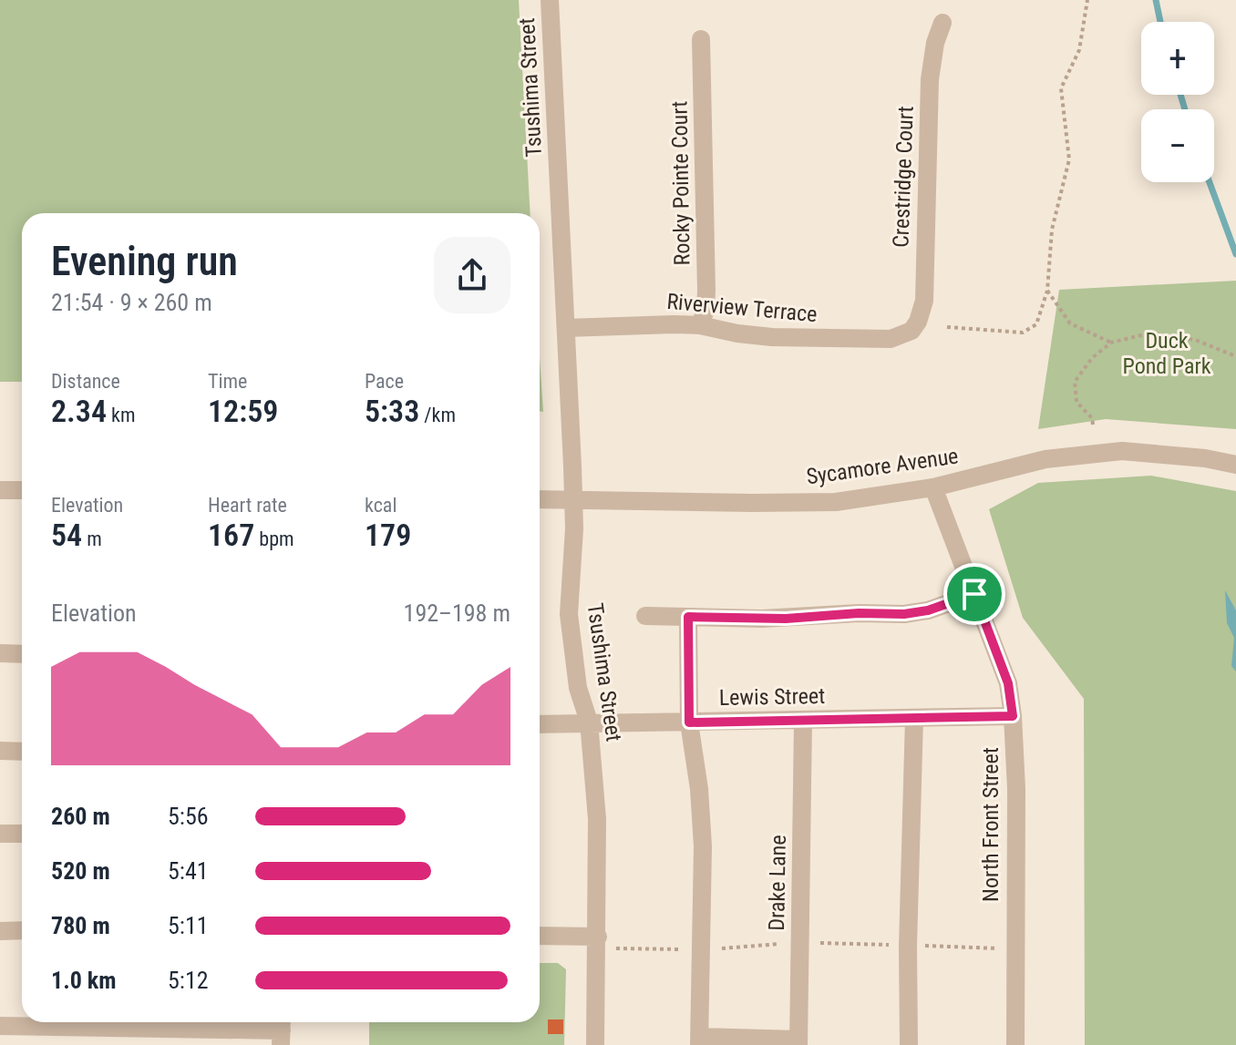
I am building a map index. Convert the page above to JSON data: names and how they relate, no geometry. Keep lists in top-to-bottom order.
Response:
{
  "streets": {
    "street": [
      "Tsushima Street",
      "Crestridge Court",
      "Rocky Pointe Court",
      "Riverview Terrace",
      "Sycamore Avenue",
      "Lewis Street",
      "North Front Street",
      "Drake Lane"
    ]
  },
  "crossings": [
    ["Tsushima Street", "Riverview Terrace"],
    ["Tsushima Street", "Sycamore Avenue"],
    ["Tsushima Street", "Lewis Street"],
    ["Crestridge Court", "Riverview Terrace"],
    ["Rocky Pointe Court", "Riverview Terrace"],
    ["Sycamore Avenue", "North Front Street"],
    ["Lewis Street", "North Front Street"],
    ["Lewis Street", "Drake Lane"]
  ],
  "parks": ["Duck Pond Park"],
  "page": {
    "map_buttons": ["+", "−"],
    "heading": ["Evening run", "21:54 · 9 × 260 m"],
    "stats": [
      ["Distance", "2.34 km"],
      ["Time", "12:59"],
      ["Pace", "5:33 /km"],
      ["Elevation", "54 m"],
      ["Heart rate", "167 bpm"],
      ["kcal", "179"]
    ],
    "chart": ["Elevation", "192–198 m"],
    "list": [
      {
        "name": "260 m",
        "note": "5:56"
      },
      {
        "name": "520 m",
        "note": "5:41"
      },
      {
        "name": "780 m",
        "note": "5:11"
      },
      {
        "name": "1.0 km",
        "note": "5:12"
      }
    ]
  }
}
